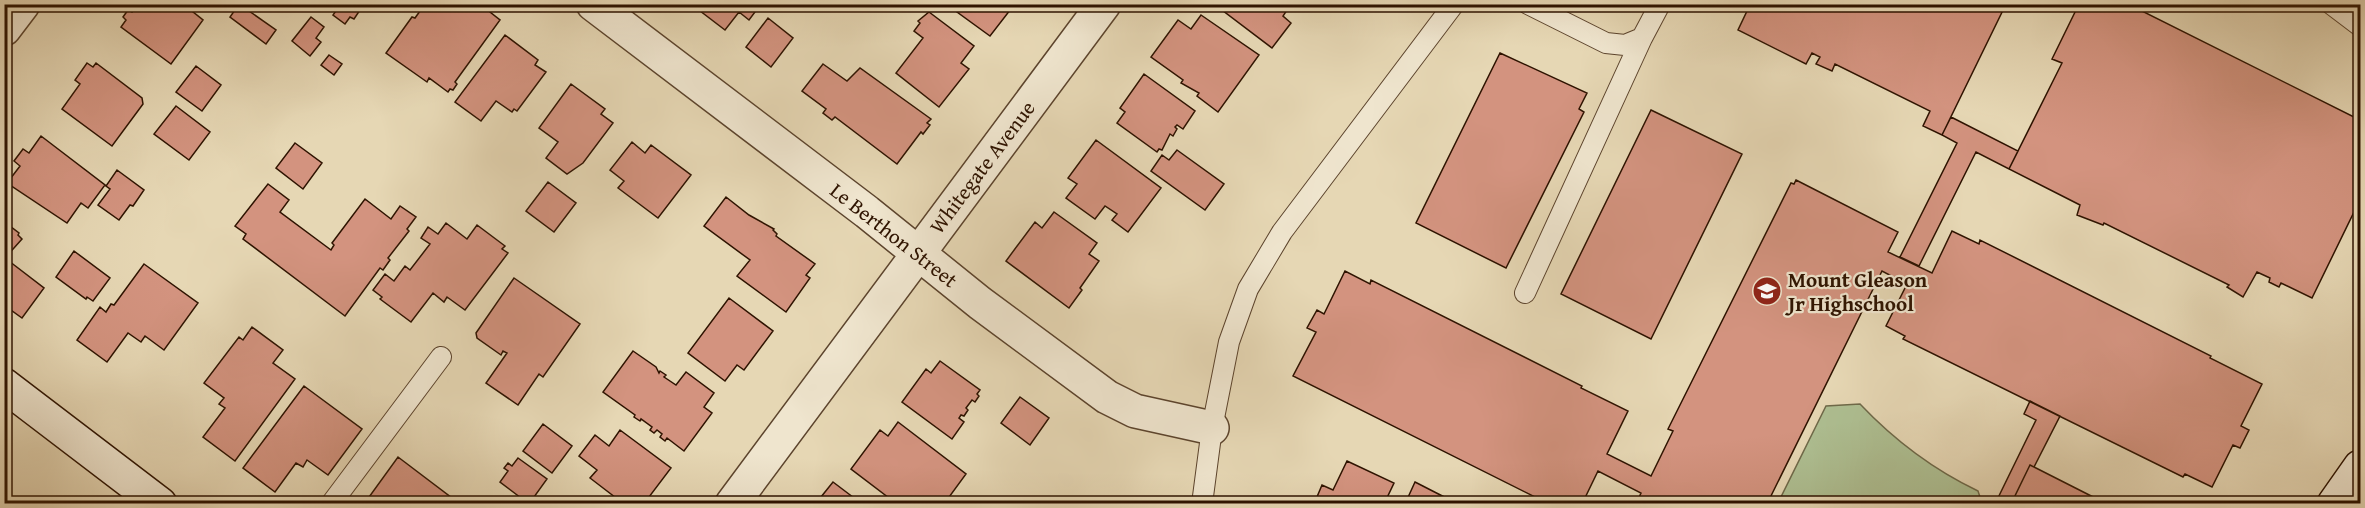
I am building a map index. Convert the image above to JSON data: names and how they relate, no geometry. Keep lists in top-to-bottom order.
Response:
{
  "streets": {
    "street": ["Whitegate Avenue", "Le Berthon Street"]
  },
  "crossings": [
    ["Whitegate Avenue", "Le Berthon Street"]
  ],
  "places": {
    "school or university": ["Mount Gleason Jr Highschool"]
  }
}
